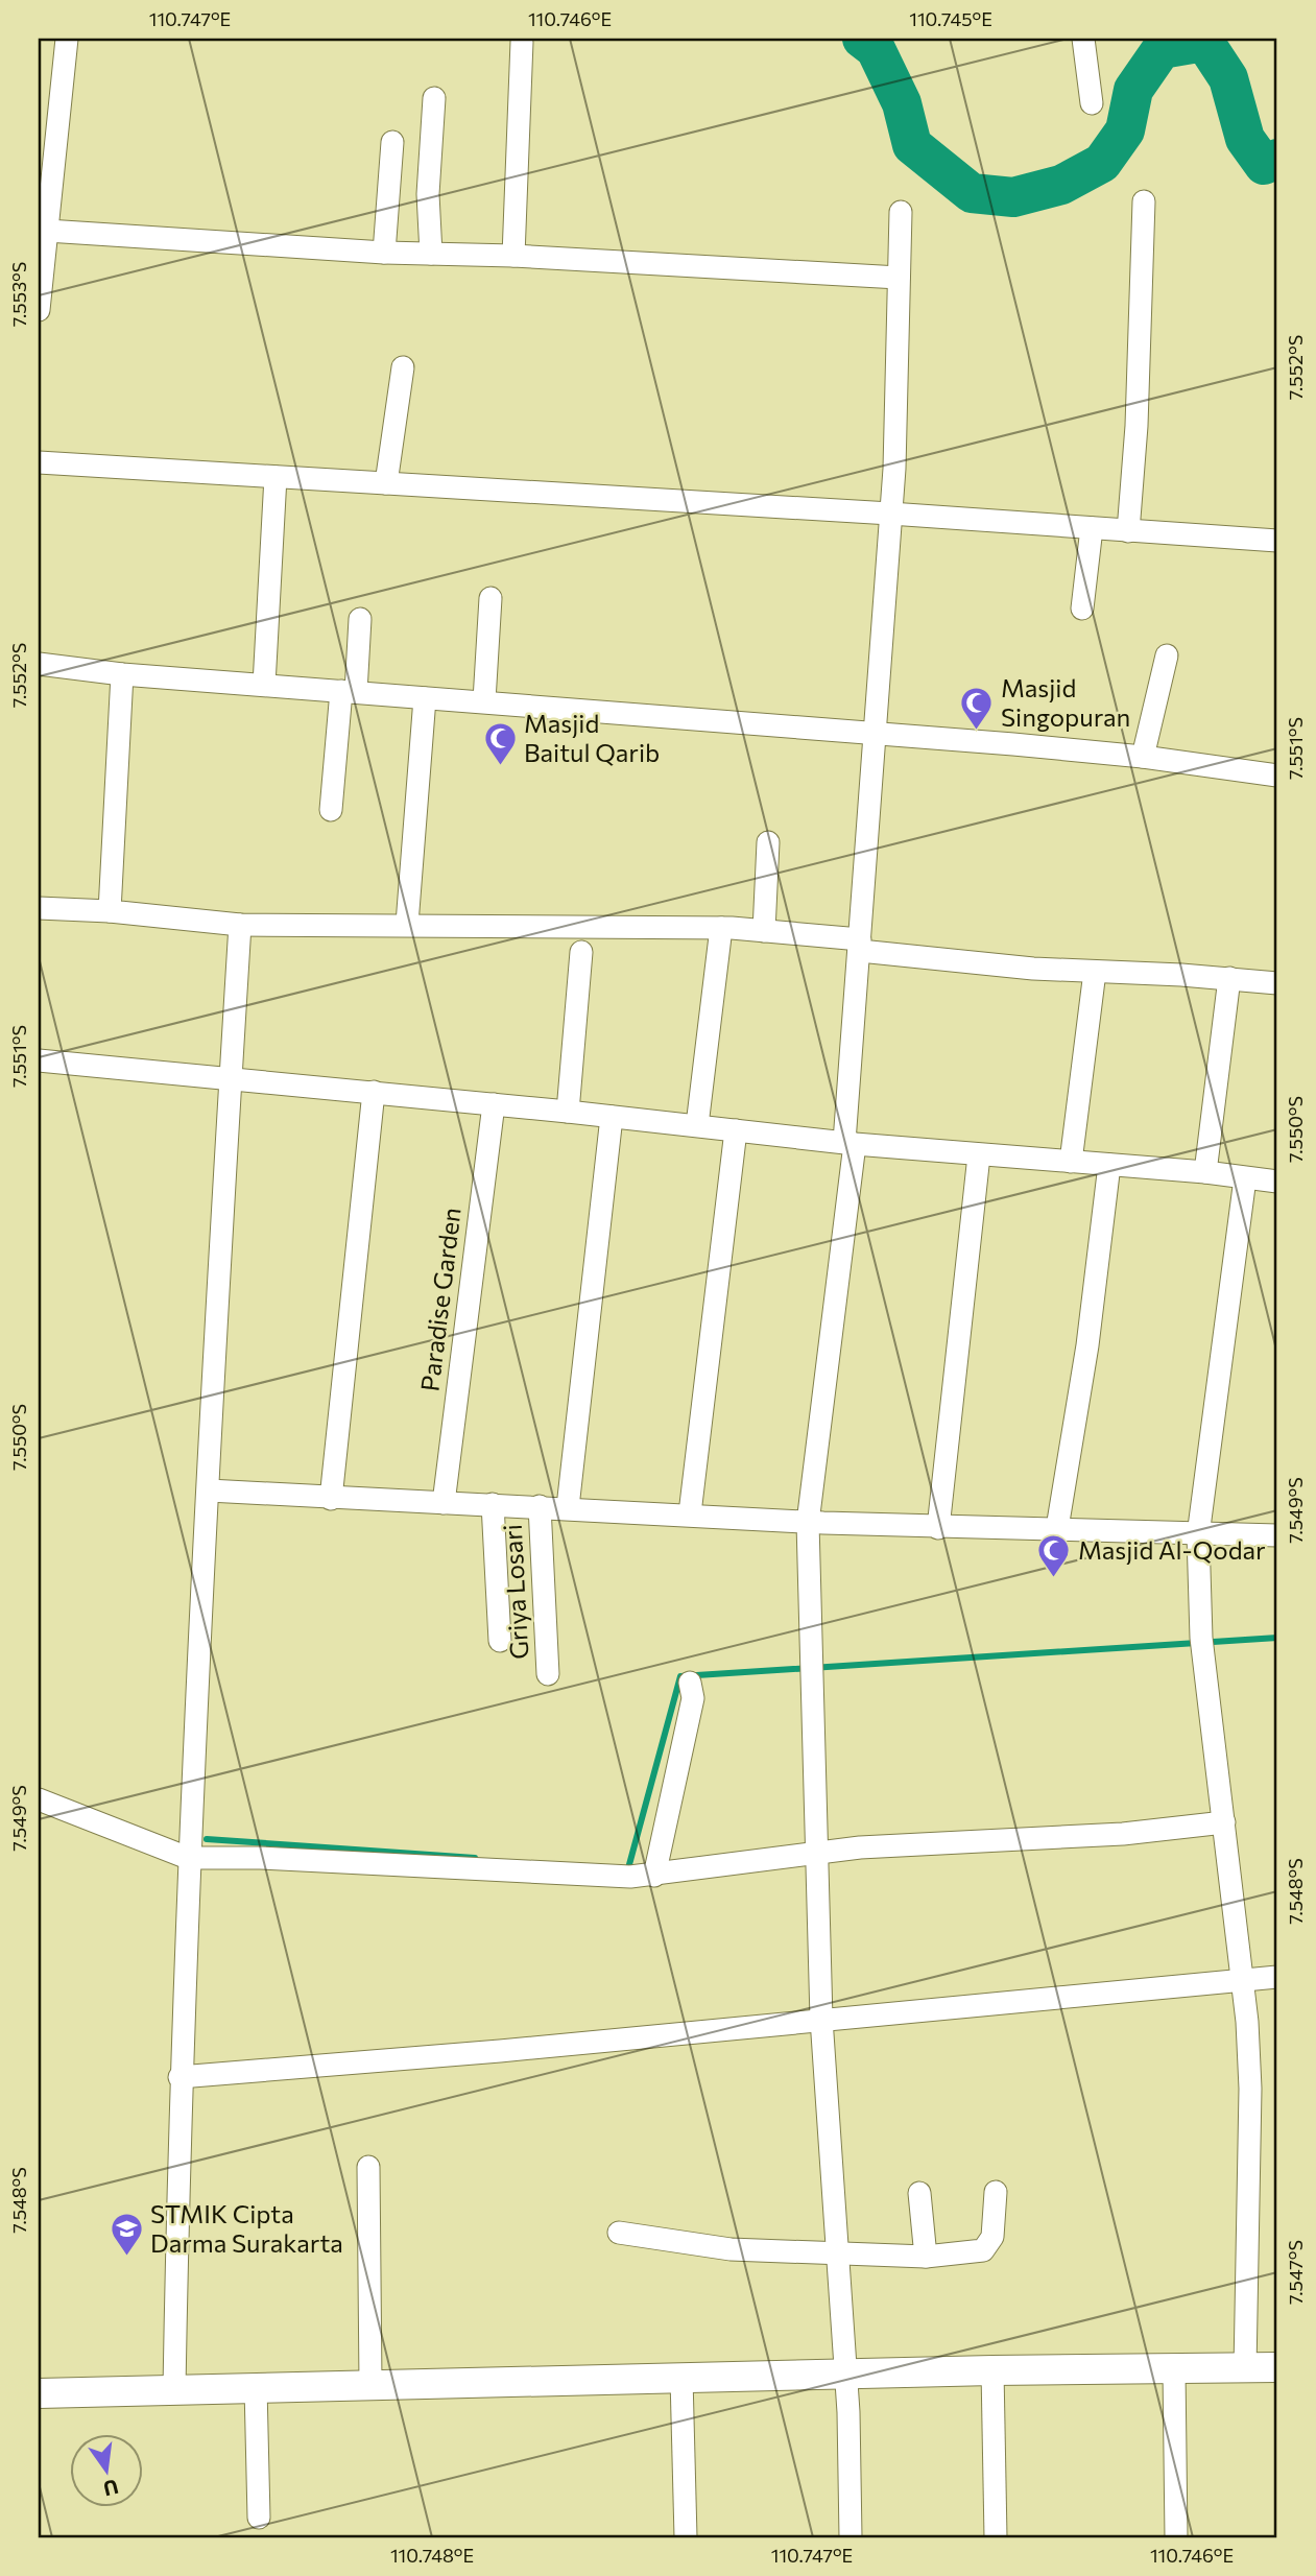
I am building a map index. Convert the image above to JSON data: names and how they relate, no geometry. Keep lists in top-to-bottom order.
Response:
{
  "streets": {
    "street": ["Paradise Garden", "Griya Losari"]
  },
  "places": {
    "mosque": ["Masjid Singopuran", "Masjid Baitul Qarib", "Masjid Al-Qodar"],
    "school or university": ["STMIK Cipta Darma Surakarta"]
  },
  "north": "bottom",
  "coordinates": [
    "110.747°E",
    "110.746°E",
    "110.745°E",
    "7.553°S",
    "7.552°S",
    "7.551°S",
    "7.550°S",
    "7.549°S",
    "7.548°S",
    "7.547°S",
    "110.748°E"
  ]
}
